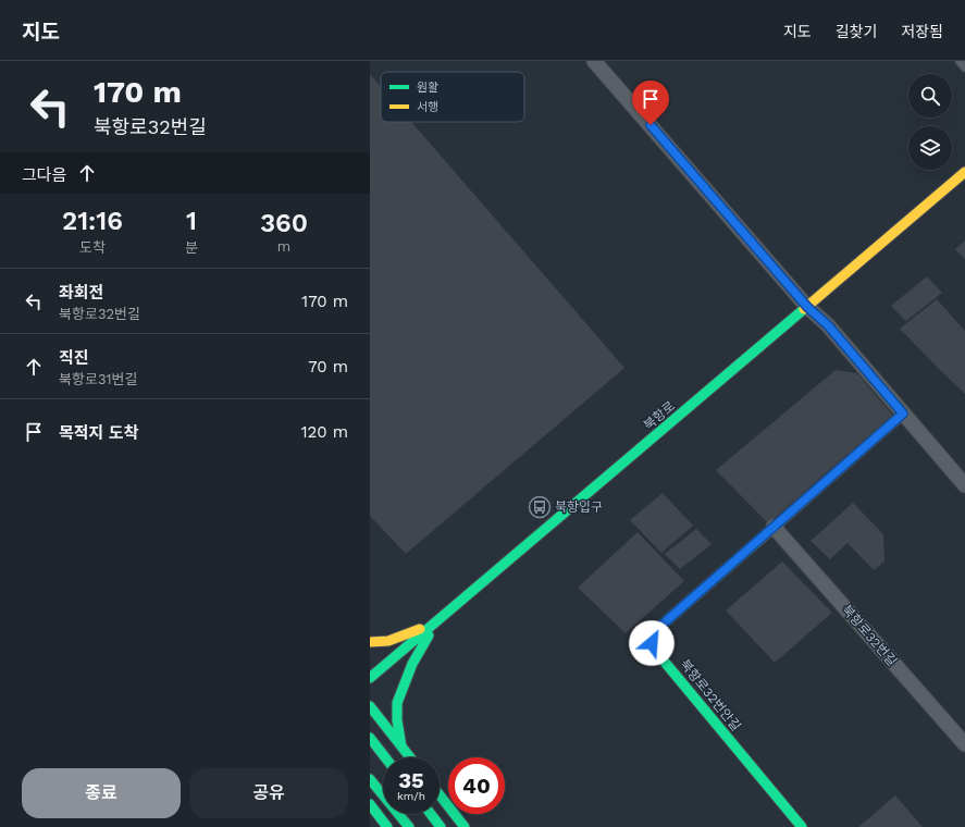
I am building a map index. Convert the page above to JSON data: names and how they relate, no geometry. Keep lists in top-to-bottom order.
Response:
{
  "streets": {
    "street": ["북항로", "북항로32번길", "북항로32번안길"]
  },
  "crossings": [
    ["북항로32번길", "북항로32번안길"]
  ],
  "places": {
    "bus stop": ["북항입구"]
  },
  "legend": ["원활", "서행"],
  "page": {
    "header": "지도",
    "nav": ["지도", "길찾기", "저장됨"],
    "turn": ["170 m", "북항로32번길"],
    "then": "그다음",
    "eta": [
      "21:16",
      "도착",
      "1",
      "분",
      "360",
      "m"
    ],
    "list": [
      {
        "name": "좌회전",
        "note": "북항로32번길",
        "value": "170 m"
      },
      {
        "name": "직진",
        "note": "북항로31번길",
        "value": "70 m"
      },
      {
        "name": "목적지 도착",
        "value": "120 m"
      }
    ],
    "speed": "35 km/h",
    "limit": "40",
    "buttons": ["종료", "공유"]
  }
}
